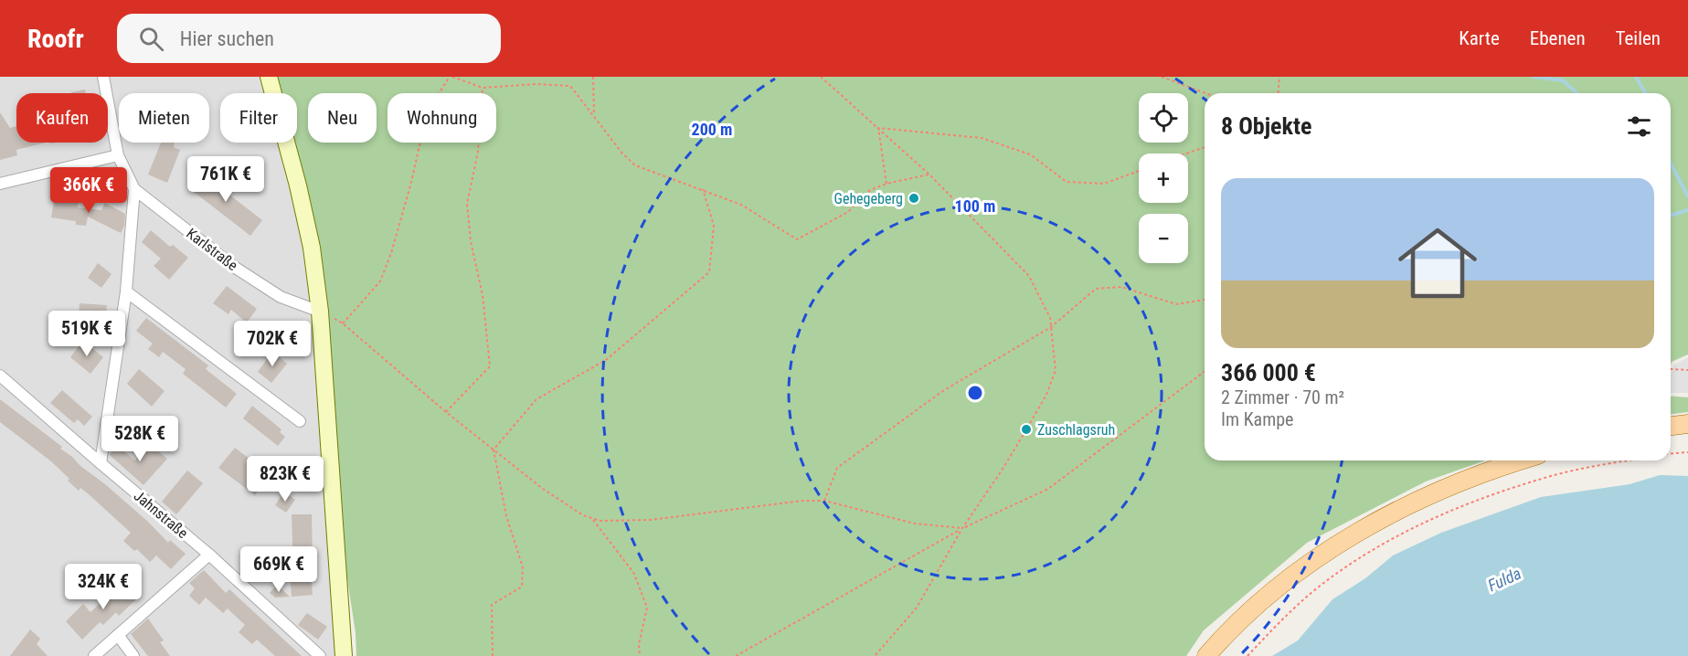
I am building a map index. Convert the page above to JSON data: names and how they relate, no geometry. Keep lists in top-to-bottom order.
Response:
{
  "streets": {
    "street": ["Karlstraße", "Jahnstraße"]
  },
  "water": ["Fulda"],
  "places": ["Gehegeberg", "Zuschlagsruh"],
  "page": {
    "header": "Roofr",
    "search": "Hier suchen",
    "nav": ["Karte", "Ebenen", "Teilen"],
    "map_buttons": ["+", "−"],
    "chip": [
      "Kaufen",
      "Mieten",
      "Filter",
      "Neu",
      "Wohnung"
    ],
    "heading": "8 Objekte",
    "price": [
      "761K €",
      "366K €",
      "519K €",
      "702K €",
      "528K €",
      "823K €",
      "669K €",
      "324K €"
    ],
    "list": [
      {
        "name": "366 000 €",
        "note": "2 Zimmer · 70 m² · Im Kampe"
      }
    ]
  },
  "rings": ["200 m", "100 m"]
}
